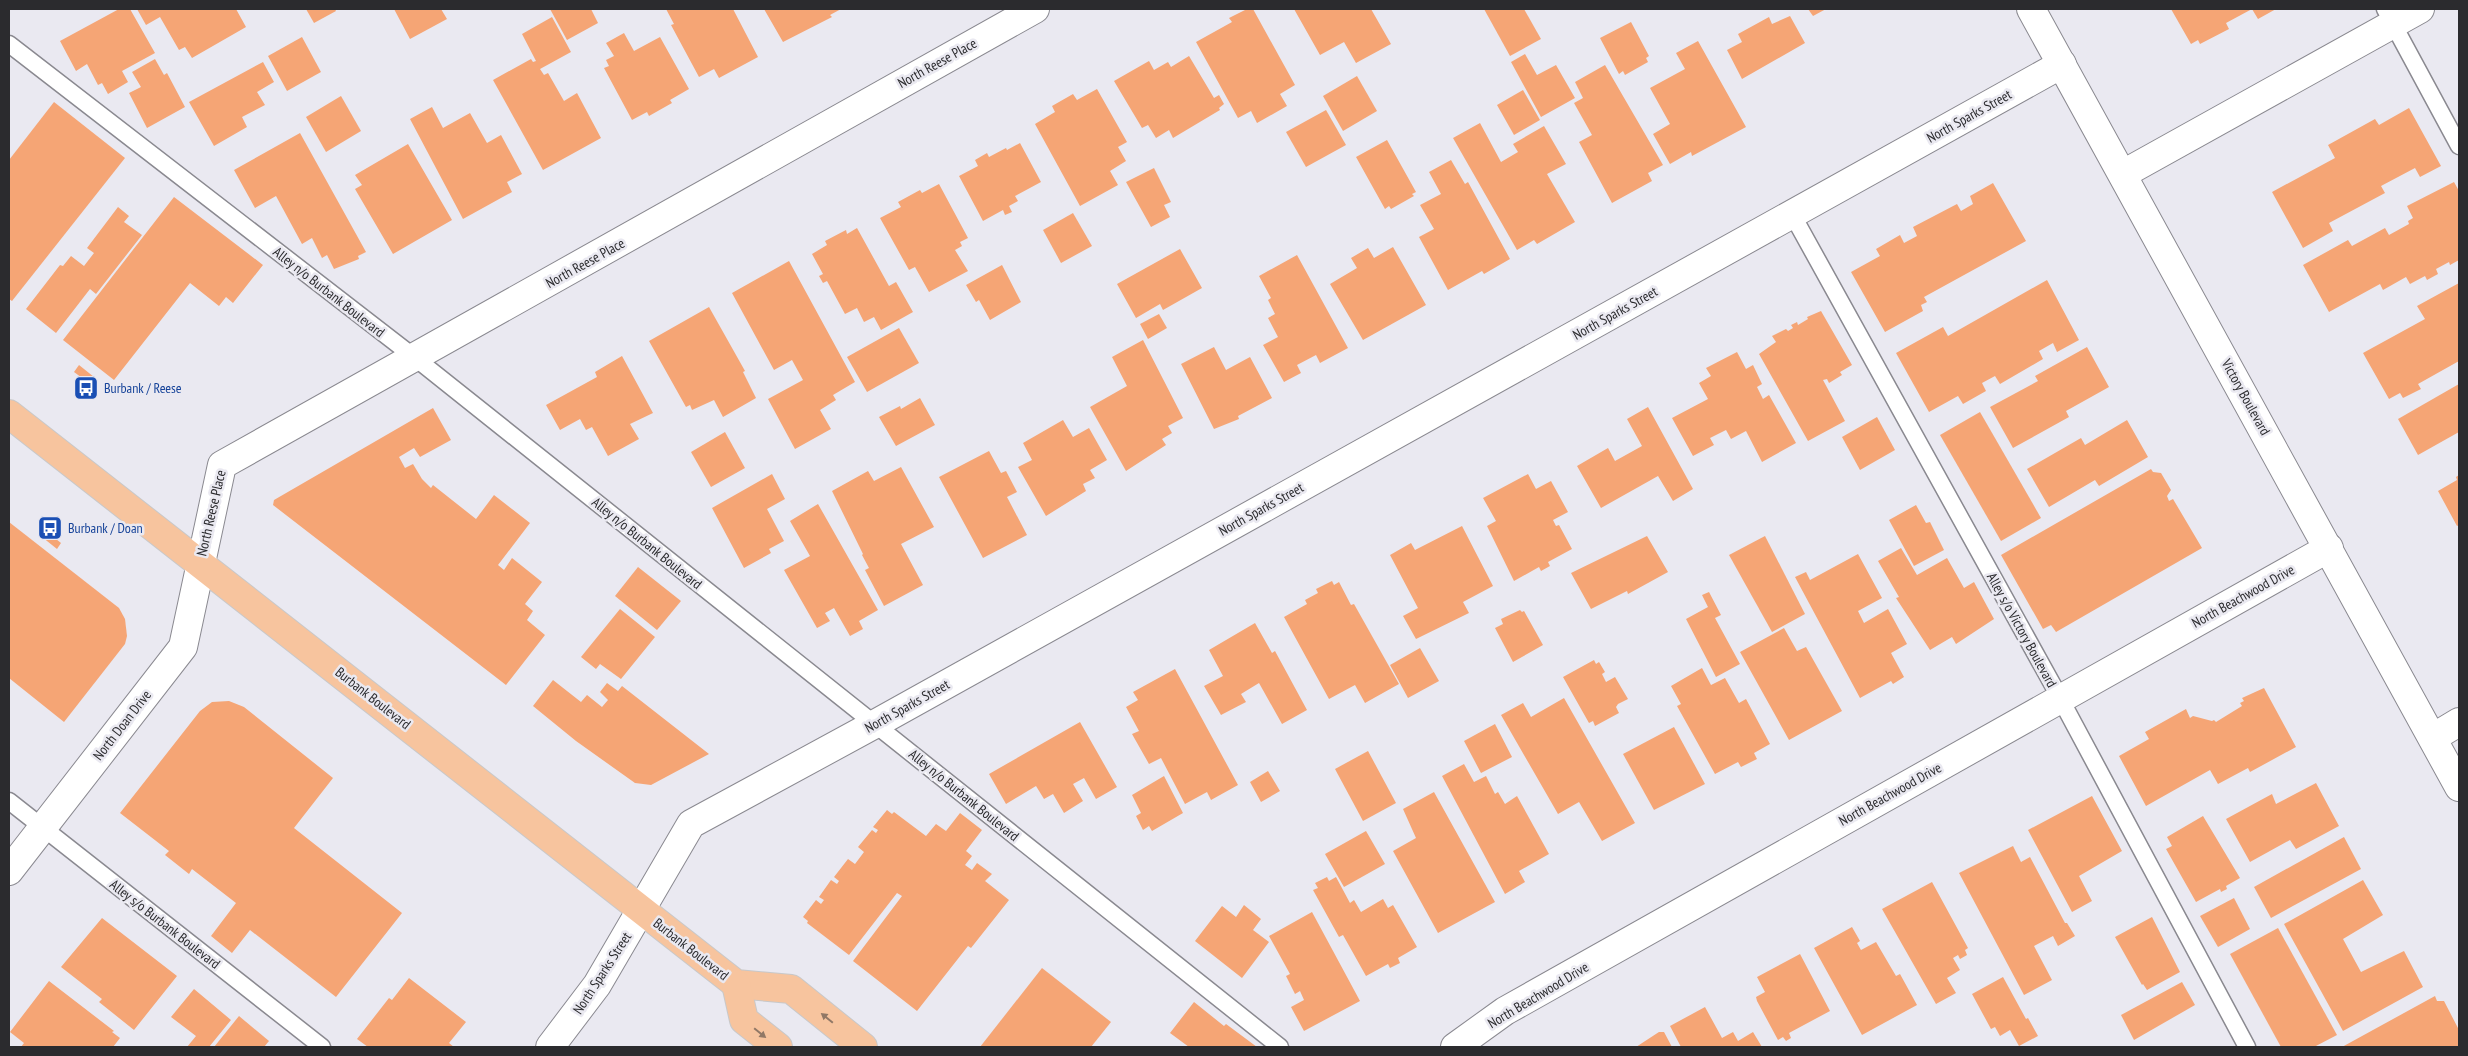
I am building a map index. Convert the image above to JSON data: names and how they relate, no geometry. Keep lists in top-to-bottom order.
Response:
{
  "streets": {
    "main road": ["Burbank Boulevard"],
    "street": [
      "North Reese Place",
      "North Sparks Street",
      "Victory Boulevard",
      "North Beachwood Drive",
      "North Doan Drive"
    ],
    "lane": ["Alley n/o Burbank Boulevard", "Alley s/o Victory Boulevard", "Alley s/o Burbank Boulevard"]
  },
  "crossings": [
    ["North Reese Place", "Alley n/o Burbank Boulevard"],
    ["North Reese Place", "Burbank Boulevard"],
    ["North Reese Place", "North Doan Drive"],
    ["North Sparks Street", "Alley n/o Burbank Boulevard"],
    ["North Sparks Street", "Victory Boulevard"],
    ["North Sparks Street", "Alley s/o Victory Boulevard"],
    ["North Sparks Street", "Burbank Boulevard"],
    ["Victory Boulevard", "North Beachwood Drive"],
    ["North Beachwood Drive", "Alley s/o Victory Boulevard"],
    ["Burbank Boulevard", "North Doan Drive"],
    ["North Doan Drive", "Alley s/o Burbank Boulevard"]
  ],
  "places": {
    "bus stop": ["Burbank / Reese", "Burbank / Doan"]
  }
}
